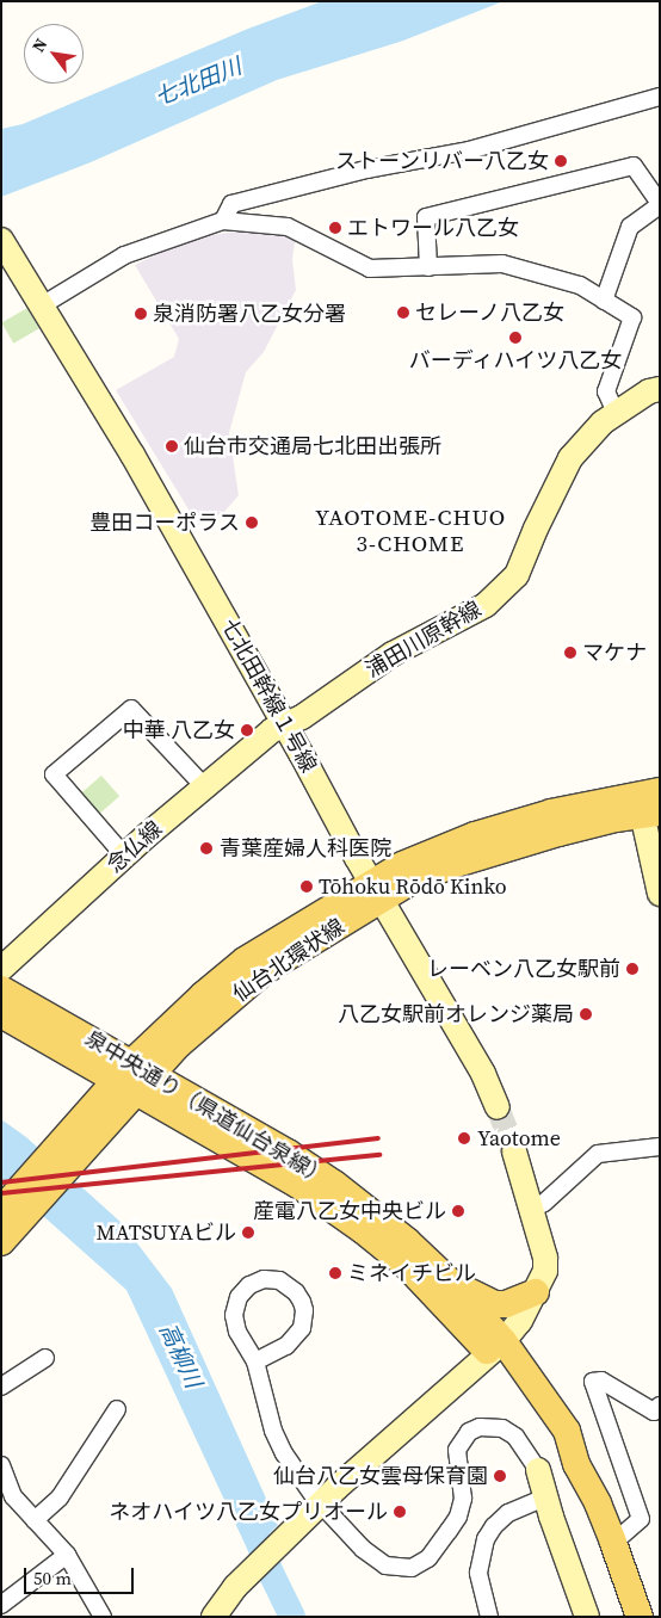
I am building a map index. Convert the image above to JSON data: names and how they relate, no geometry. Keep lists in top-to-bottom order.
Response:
{
  "streets": {
    "main road": ["仙台北環状線", "泉中央通り（県道仙台泉線）"],
    "street": ["浦田川原幹線", "七北田幹線１号線", "念仏線"]
  },
  "crossings": [
    ["浦田川原幹線", "七北田幹線１号線"],
    ["浦田川原幹線", "念仏線"],
    ["七北田幹線１号線", "念仏線"],
    ["七北田幹線１号線", "仙台北環状線"],
    ["仙台北環状線", "泉中央通り（県道仙台泉線）"]
  ],
  "districts": ["YAOTOME-CHUO 3-CHOME"],
  "water": ["七北田川", "高柳川"],
  "places": [
    "ストーンリバー八乙女",
    "エトワール八乙女",
    "セレーノ八乙女",
    "泉消防署八乙女分署",
    "バーディハイツ八乙女",
    "仙台市交通局七北田出張所",
    "豊田コーポラス",
    "マケナ",
    "中華 八乙女",
    "青葉産婦人科医院",
    "Tōhoku Rōdō Kinko",
    "レーベン八乙女駅前",
    "八乙女駅前オレンジ薬局",
    "Yaotome",
    "産電八乙女中央ビル",
    "MATSUYAビル",
    "ミネイチビル",
    "仙台八乙女雲母保育園",
    "ネオハイツ八乙女プリオール"
  ],
  "scale_bar": "50 m",
  "north": "top left"
}
